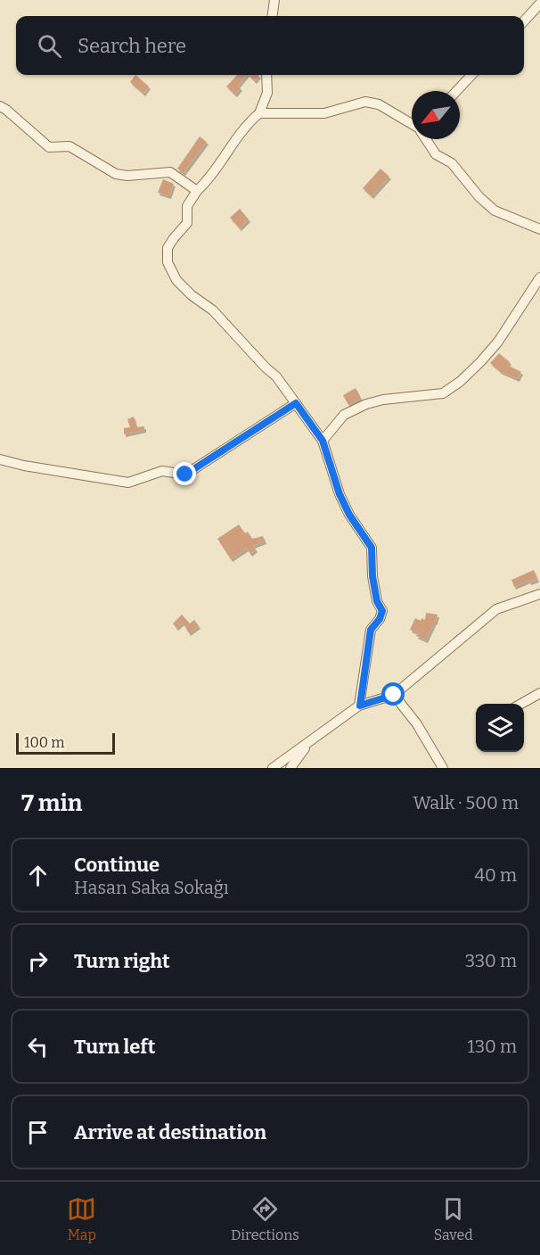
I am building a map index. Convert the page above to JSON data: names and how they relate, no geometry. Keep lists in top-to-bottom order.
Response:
{
  "scale_bar": "100 m",
  "north": "bottom left",
  "page": {
    "search": "Search here",
    "scale": "100 m",
    "heading": ["7 min", "Walk · 500 m"],
    "list": [
      ["Continue", "Hasan Saka Sokağı", "40 m"],
      ["Turn right", "330 m"],
      ["Turn left", "130 m"],
      "Arrive at destination"
    ],
    "nav": ["Map", "Directions", "Saved"]
  }
}
